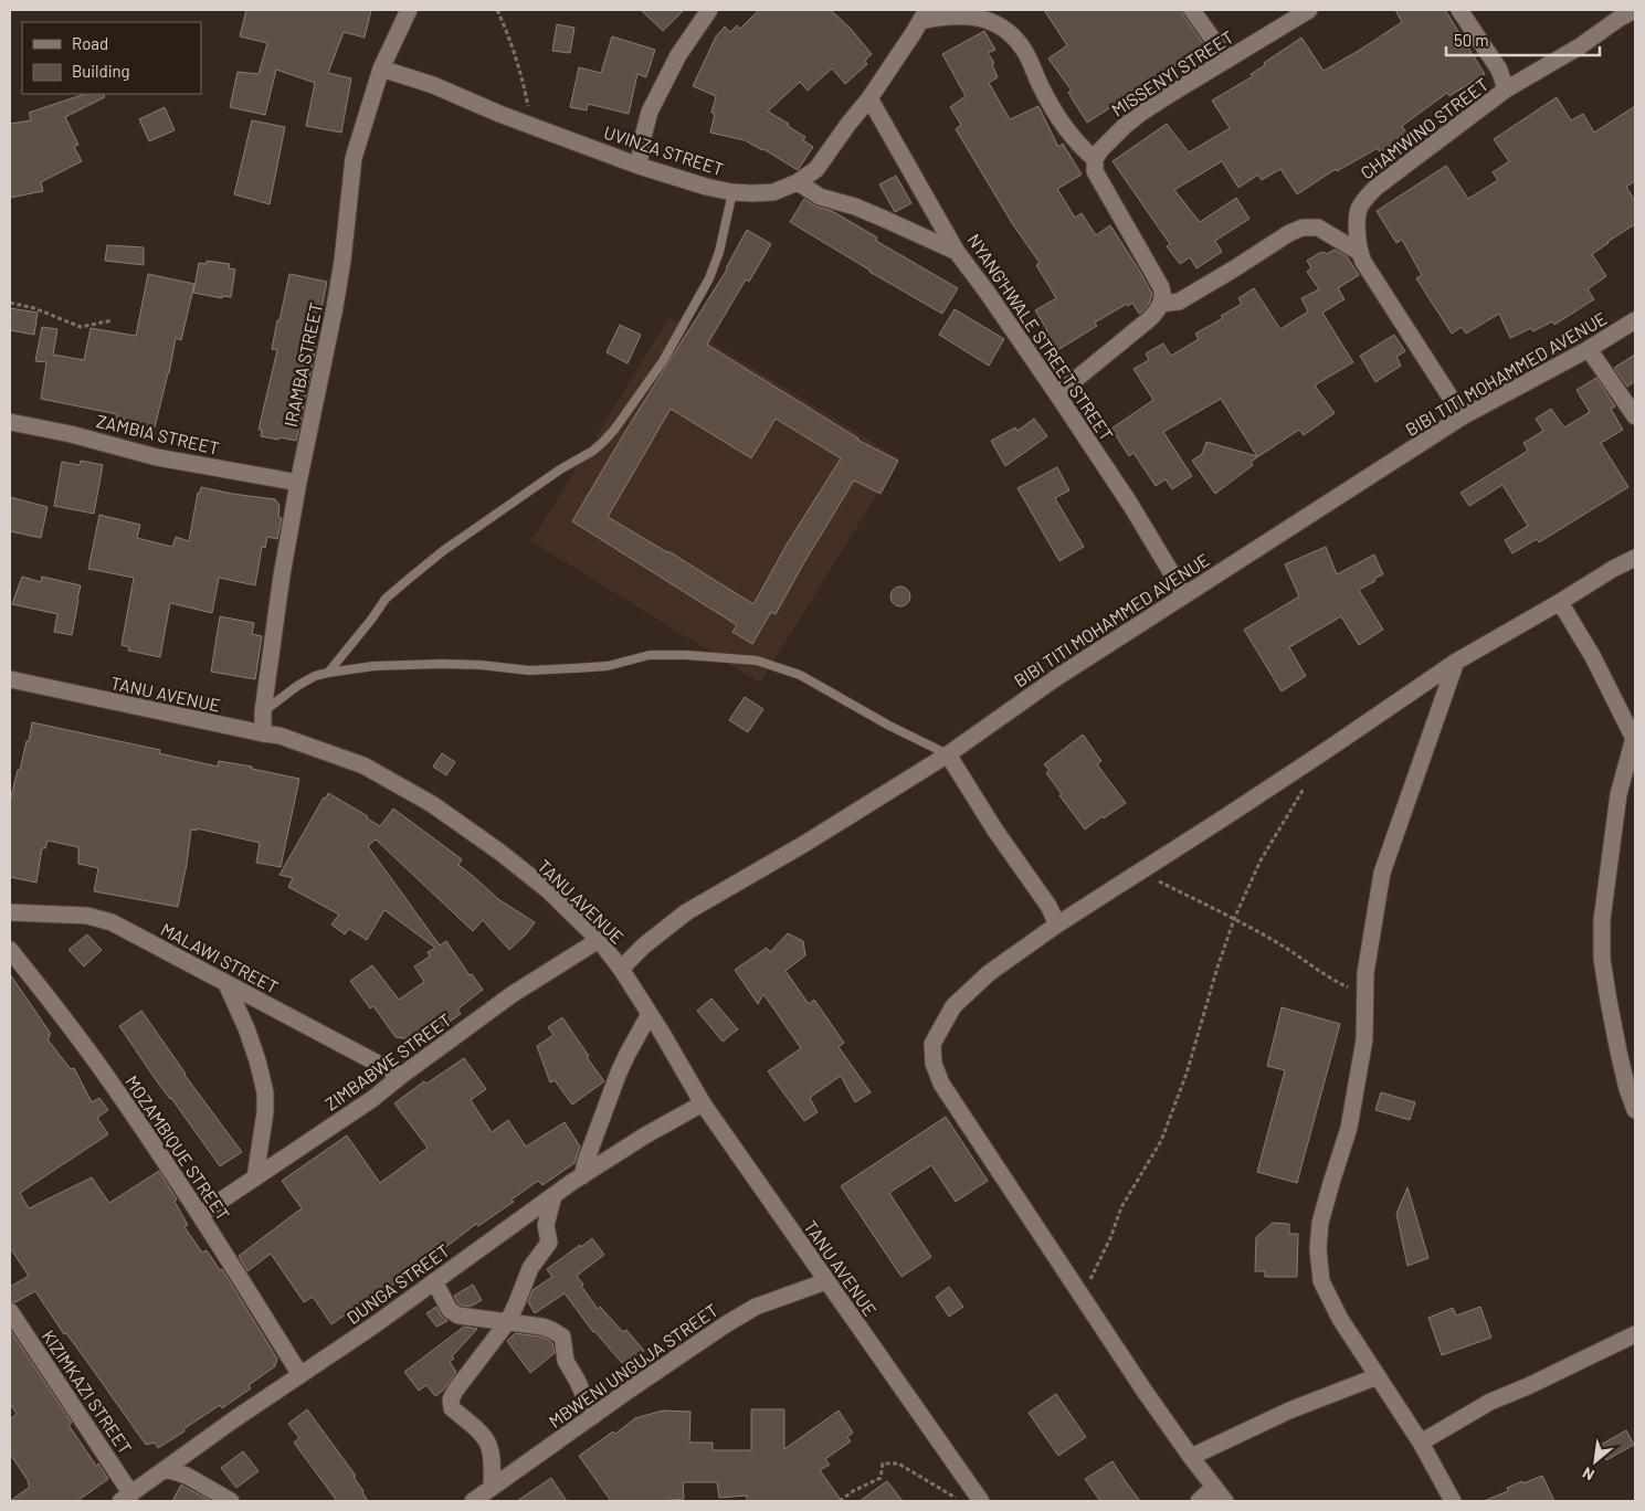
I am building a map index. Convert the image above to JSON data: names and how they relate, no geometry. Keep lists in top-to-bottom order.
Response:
{
  "streets": {
    "street": [
      "MISSENYI STREET",
      "CHAMWINO STREET",
      "UVINZA STREET",
      "NYANG'HWALE STREET STREET",
      "IRAMBA STREET",
      "BIBI TITI MOHAMMED AVENUE",
      "ZAMBIA STREET",
      "TANU AVENUE",
      "MALAWI STREET",
      "ZIMBABWE STREET",
      "MOZAMBIQUE STREET",
      "DUNGA STREET",
      "MBWENI UNGUJA STREET",
      "KIZIMKAZI STREET"
    ]
  },
  "crossings": [
    ["CHAMWINO STREET", "BIBI TITI MOHAMMED AVENUE"],
    ["UVINZA STREET", "NYANG'HWALE STREET STREET"],
    ["UVINZA STREET", "IRAMBA STREET"],
    ["NYANG'HWALE STREET STREET", "BIBI TITI MOHAMMED AVENUE"],
    ["IRAMBA STREET", "ZAMBIA STREET"],
    ["IRAMBA STREET", "TANU AVENUE"],
    ["BIBI TITI MOHAMMED AVENUE", "TANU AVENUE"],
    ["TANU AVENUE", "ZIMBABWE STREET"],
    ["TANU AVENUE", "DUNGA STREET"],
    ["TANU AVENUE", "MBWENI UNGUJA STREET"],
    ["MALAWI STREET", "ZIMBABWE STREET"],
    ["ZIMBABWE STREET", "MOZAMBIQUE STREET"],
    ["MOZAMBIQUE STREET", "DUNGA STREET"],
    ["DUNGA STREET", "KIZIMKAZI STREET"]
  ],
  "legend": ["Road", "Building"],
  "scale_bar": "50 m",
  "north": "bottom left"
}
